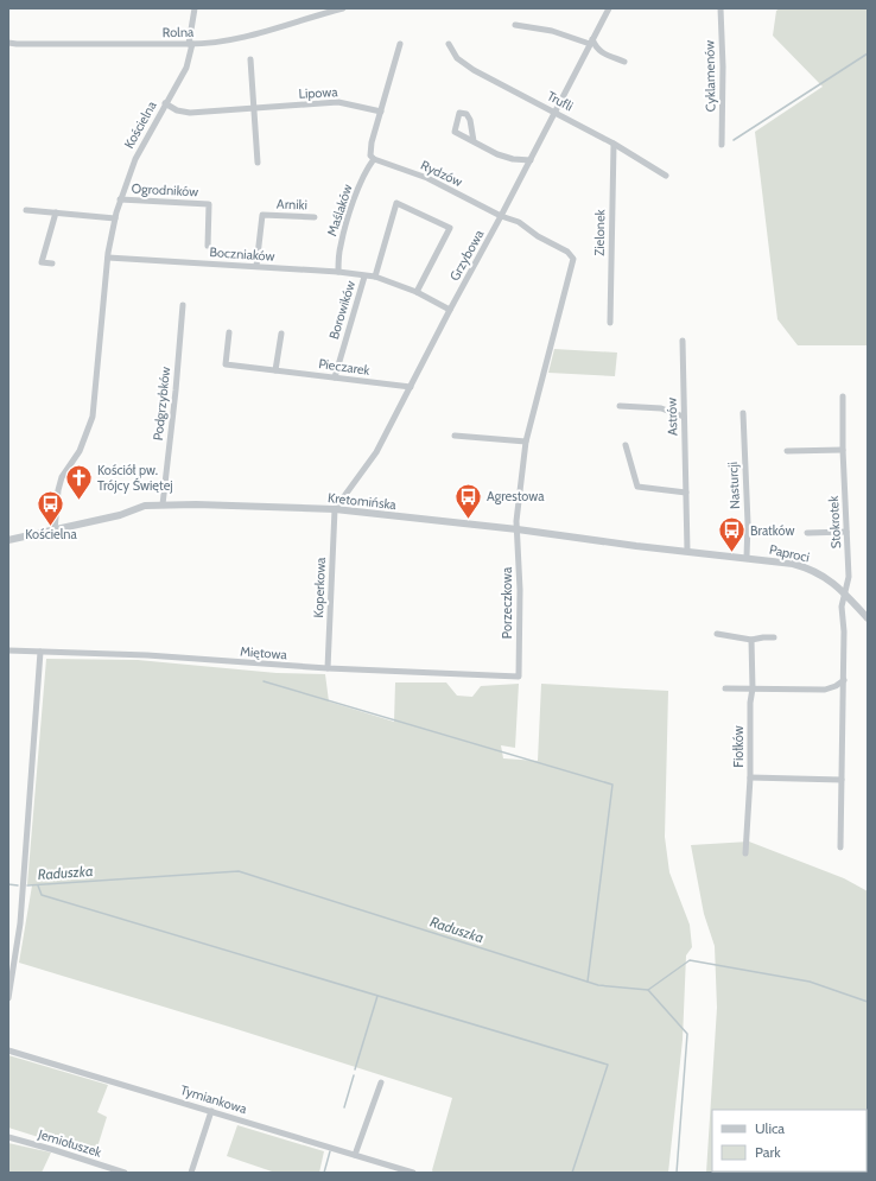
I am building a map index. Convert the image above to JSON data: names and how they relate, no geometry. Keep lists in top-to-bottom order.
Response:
{
  "streets": {
    "street": [
      "Rolna",
      "Cyklamenów",
      "Lipowa",
      "Trufli",
      "Kościelna",
      "Rydzów",
      "Ogrodników",
      "Arniki",
      "Maślaków",
      "Zielonek",
      "Boczniaków",
      "Grzybowa",
      "Borowików",
      "Pieczarek",
      "Podgrzybków",
      "Astrów",
      "Nasturcji",
      "Kretomińska",
      "Stokrotek",
      "Paproci",
      "Koperkowa",
      "Porzeczkowa",
      "Miętowa",
      "Fiołków",
      "Tymiankowa",
      "Jemiołuszek"
    ]
  },
  "crossings": [
    ["Rolna", "Kościelna"],
    ["Lipowa", "Kościelna"],
    ["Lipowa", "Maślaków"],
    ["Trufli", "Zielonek"],
    ["Trufli", "Grzybowa"],
    ["Kościelna", "Ogrodników"],
    ["Kościelna", "Boczniaków"],
    ["Kościelna", "Kretomińska"],
    ["Rydzów", "Maślaków"],
    ["Rydzów", "Grzybowa"],
    ["Arniki", "Boczniaków"],
    ["Maślaków", "Boczniaków"],
    ["Boczniaków", "Grzybowa"],
    ["Boczniaków", "Borowików"],
    ["Grzybowa", "Pieczarek"],
    ["Grzybowa", "Kretomińska"],
    ["Grzybowa", "Koperkowa"],
    ["Borowików", "Pieczarek"],
    ["Podgrzybków", "Kretomińska"],
    ["Astrów", "Kretomińska"],
    ["Nasturcji", "Paproci"],
    ["Kretomińska", "Paproci"],
    ["Kretomińska", "Koperkowa"],
    ["Kretomińska", "Porzeczkowa"],
    ["Stokrotek", "Paproci"],
    ["Koperkowa", "Miętowa"],
    ["Porzeczkowa", "Miętowa"]
  ],
  "water": ["Raduszka"],
  "places": {
    "church": ["Kościół pw. Trójcy Świętej"],
    "bus stop": ["Agrestowa", "Kościelna", "Bratków"]
  },
  "legend": ["Ulica", "Park"]
}
